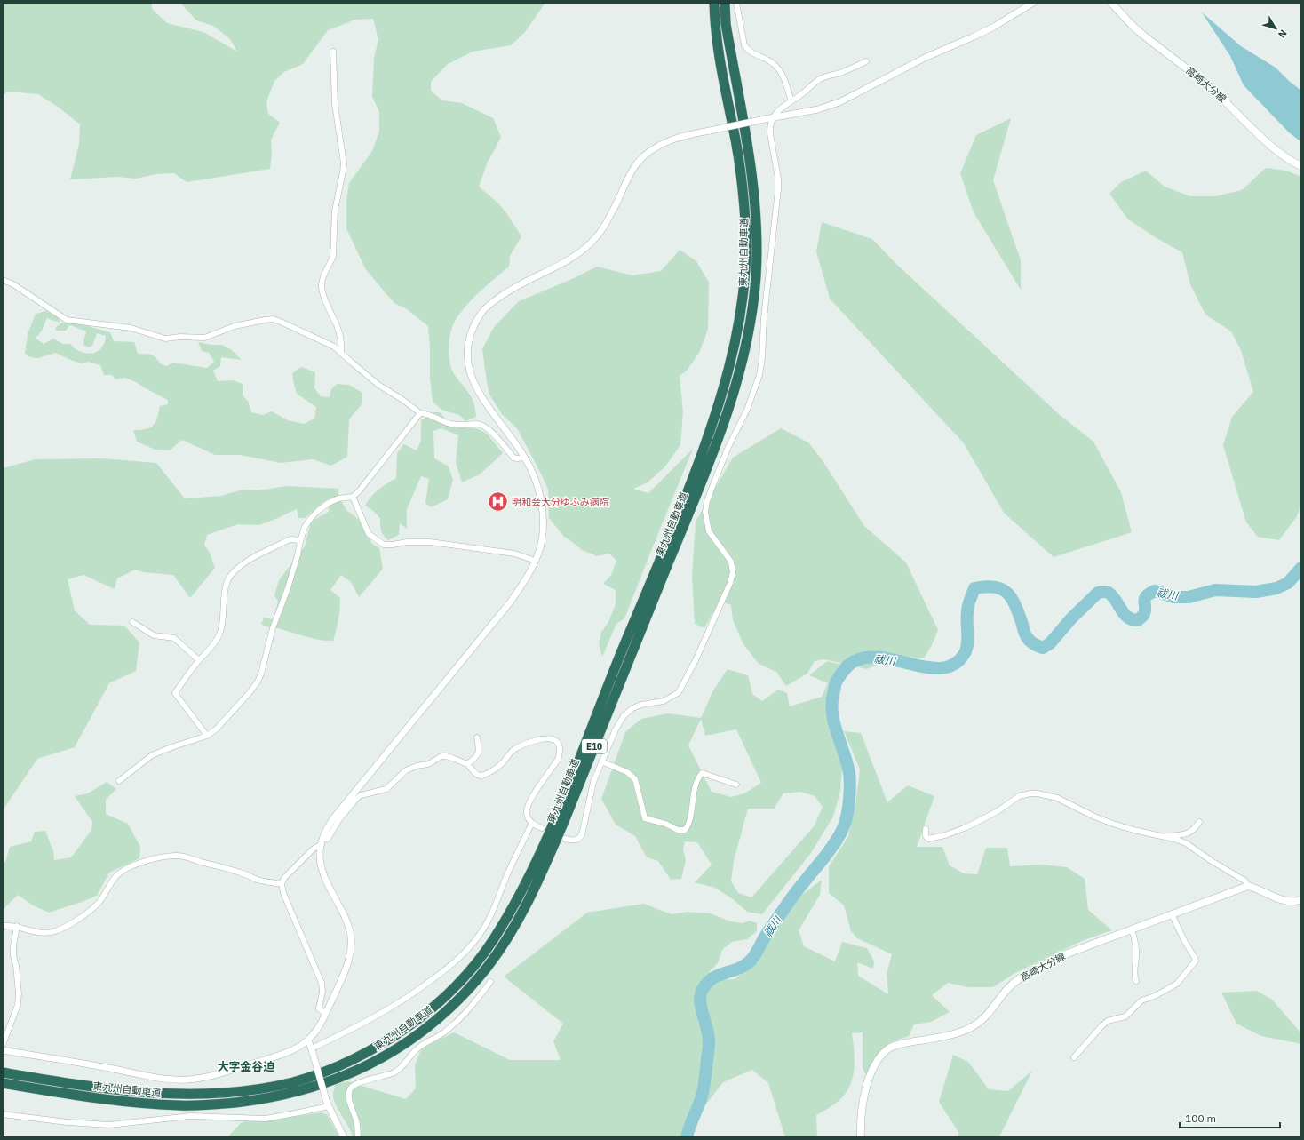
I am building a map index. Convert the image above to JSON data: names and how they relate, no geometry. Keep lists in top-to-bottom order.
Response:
{
  "streets": {
    "highway": ["東九州自動車道", "E10"],
    "main road": ["高崎大分線"]
  },
  "districts": ["大字金谷迫"],
  "water": ["祓川"],
  "places": {
    "hospital": ["明和会大分ゆふみ病院"]
  },
  "scale_bar": "100 m",
  "north": "bottom right"
}
